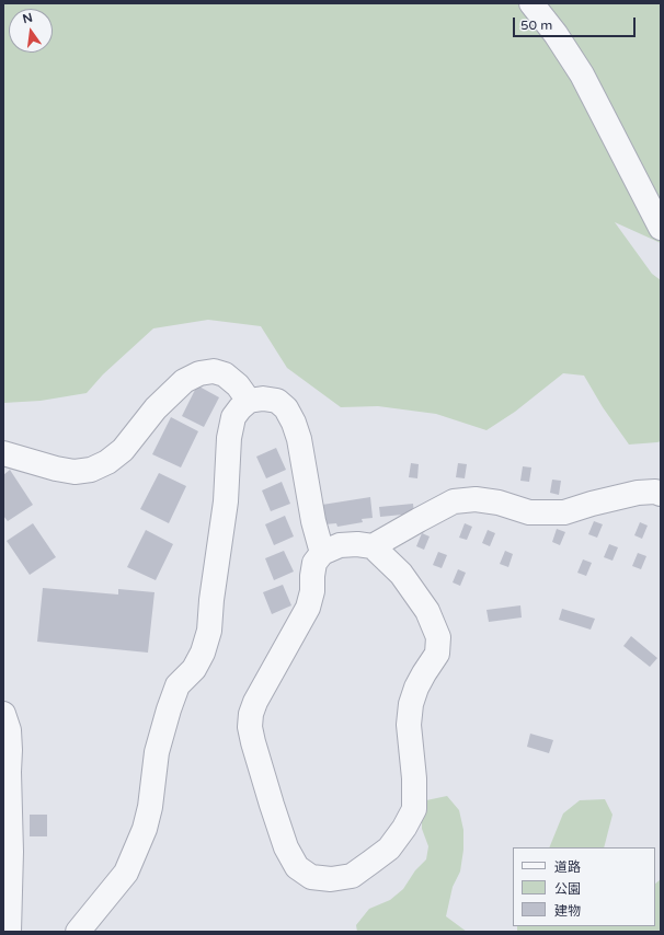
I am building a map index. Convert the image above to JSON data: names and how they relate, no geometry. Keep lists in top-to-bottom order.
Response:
{
  "legend": ["道路", "公園", "建物"],
  "scale_bar": "50 m",
  "north": "top"
}
